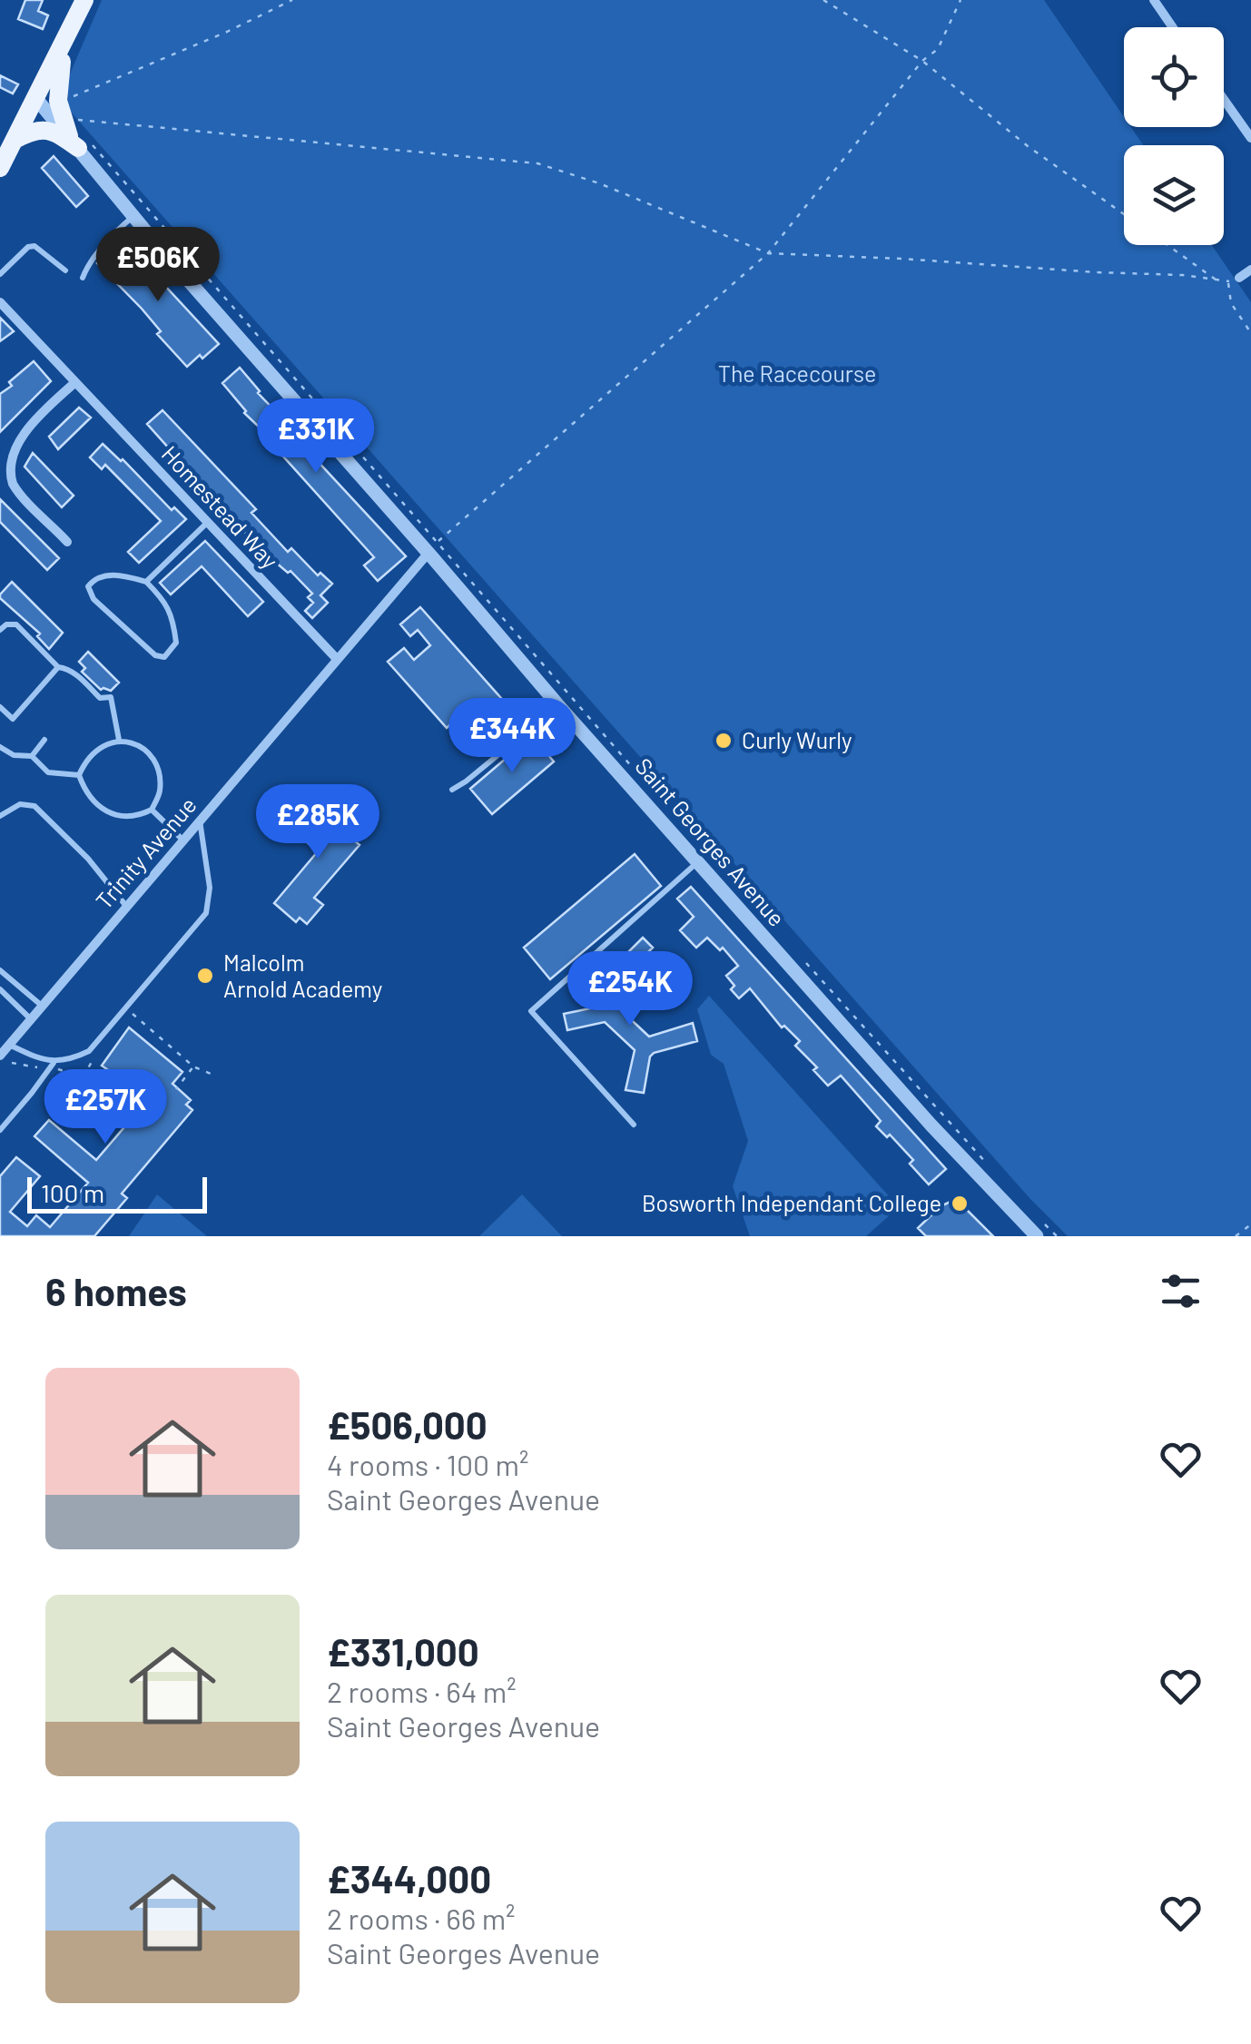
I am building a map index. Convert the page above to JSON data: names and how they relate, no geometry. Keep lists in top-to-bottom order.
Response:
{
  "streets": {
    "street": ["Homestead Way", "Saint Georges Avenue", "Trinity Avenue"]
  },
  "crossings": [
    ["Homestead Way", "Trinity Avenue"],
    ["Saint Georges Avenue", "Trinity Avenue"]
  ],
  "parks": ["The Racecourse"],
  "places": ["Curly Wurly", "Malcolm Arnold Academy", "Bosworth Independant College"],
  "scale_bar": "100 m",
  "page": {
    "price": [
      "£506K",
      "£331K",
      "£344K",
      "£285K",
      "£254K",
      "£257K"
    ],
    "scale": "100 m",
    "heading": "6 homes",
    "list": [
      {
        "name": "£506,000",
        "note": "4 rooms · 100 m² · Saint Georges Avenue"
      },
      {
        "name": "£331,000",
        "note": "2 rooms · 64 m² · Saint Georges Avenue"
      },
      {
        "name": "£344,000",
        "note": "2 rooms · 66 m² · Saint Georges Avenue"
      }
    ]
  }
}
